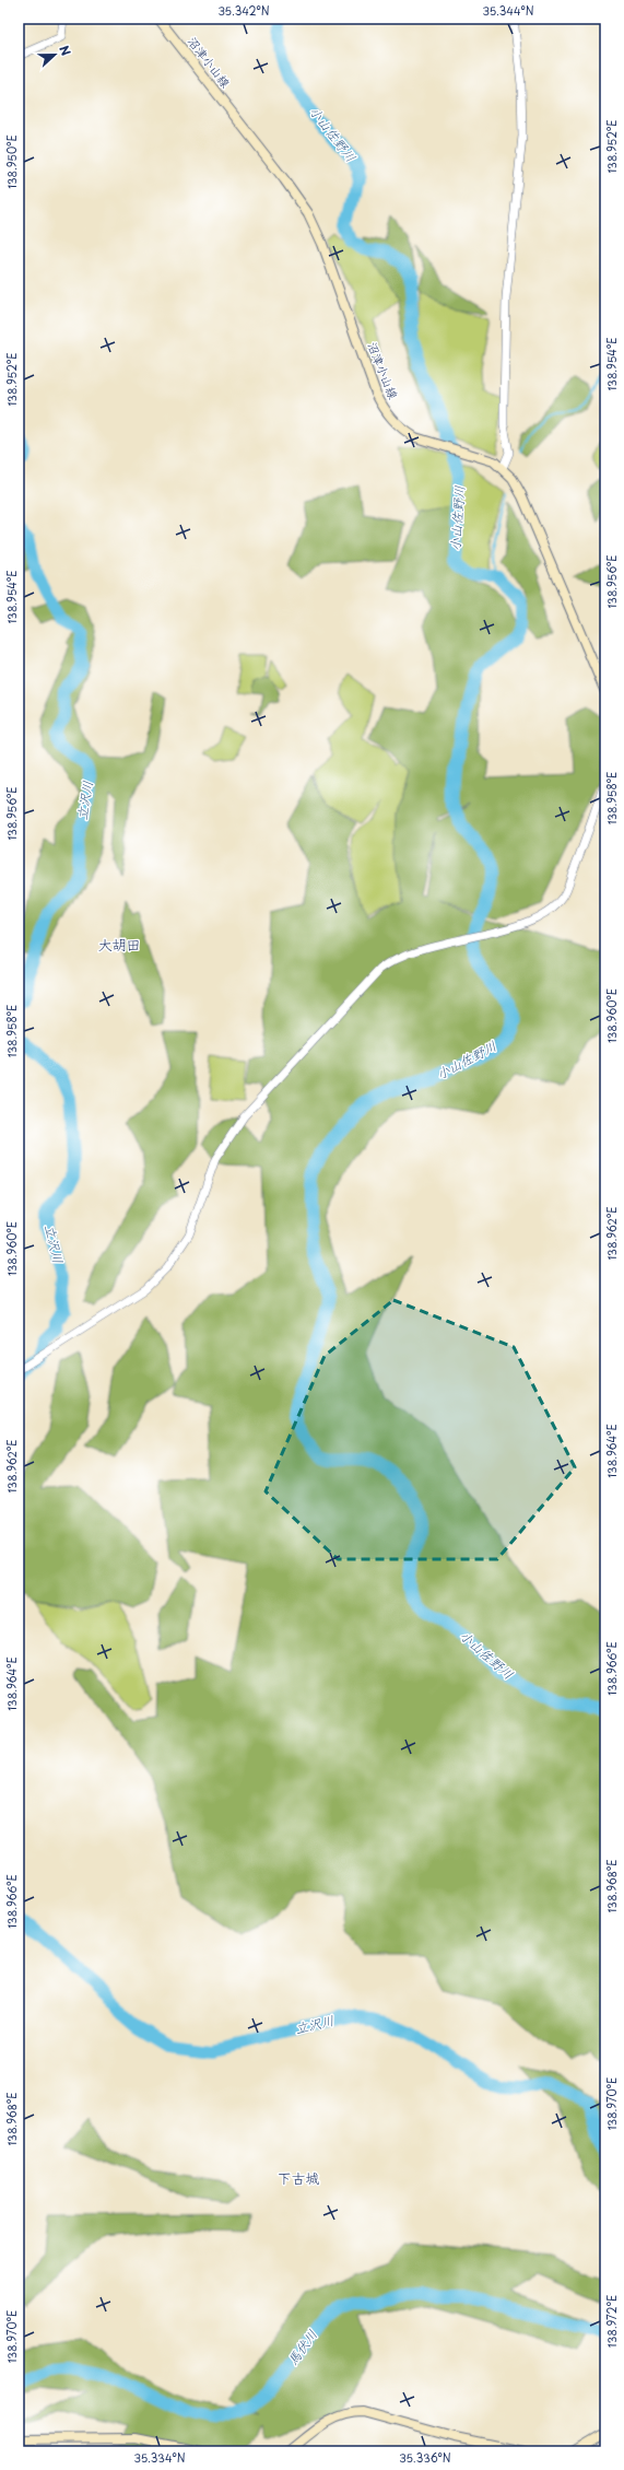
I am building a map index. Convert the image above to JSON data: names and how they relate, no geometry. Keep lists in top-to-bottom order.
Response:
{
  "streets": {
    "main road": ["沼津小山線"]
  },
  "districts": ["大胡田", "下古城"],
  "water": ["小山佐野川", "立沢川", "馬伏川"],
  "north": "right",
  "coordinates": [
    "35.342°N",
    "35.344°N",
    "138.952°E",
    "138.950°E",
    "138.954°E",
    "138.956°E",
    "138.958°E",
    "138.960°E",
    "138.962°E",
    "138.964°E",
    "138.966°E",
    "138.968°E",
    "138.970°E",
    "138.972°E",
    "35.334°N",
    "35.336°N"
  ]
}
